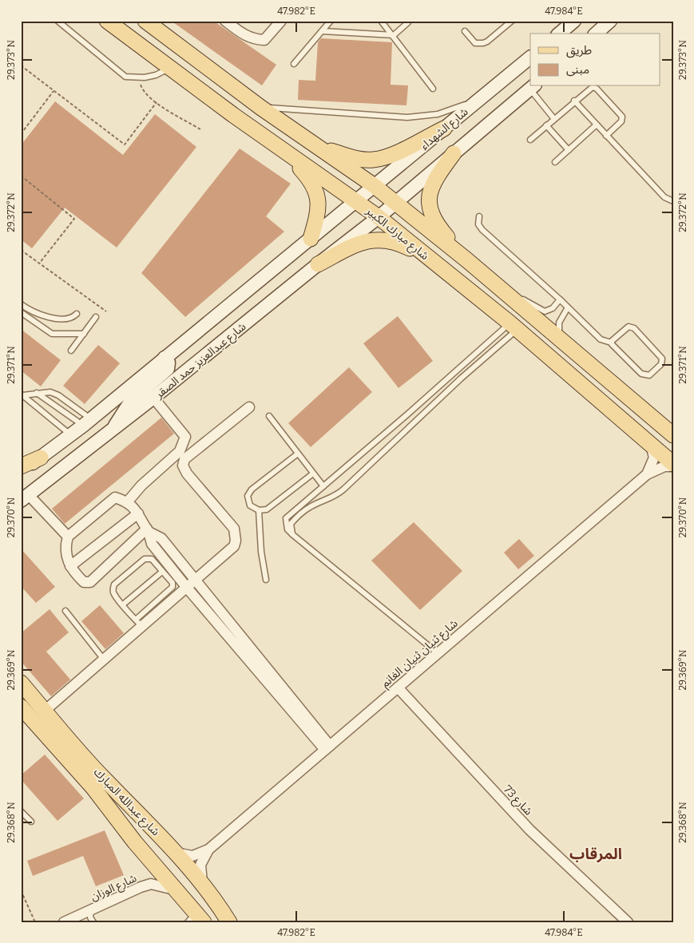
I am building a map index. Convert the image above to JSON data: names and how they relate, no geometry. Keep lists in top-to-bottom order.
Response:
{
  "streets": {
    "main road": [
      "شارع الشهداء",
      "شارع مبارك الكبير",
      "شارع عبدالعزيز حمد الصقر",
      "شارع عبدالله المبارك"
    ],
    "street": ["شارع ثنيان ثنيان الغانم", "شارع 73", "شارع الوزان"]
  },
  "crossings": [
    ["شارع الشهداء", "شارع مبارك الكبير"],
    ["شارع مبارك الكبير", "شارع عبدالعزيز حمد الصقر"],
    ["شارع ثنيان ثنيان الغانم", "شارع 73"],
    ["شارع عبدالله المبارك", "شارع الوزان"]
  ],
  "districts": ["المرقاب"],
  "legend": ["طريق", "مبنى"],
  "coordinates": [
    "47.982°E",
    "47.984°E",
    "29.373°N",
    "29.372°N",
    "29.371°N",
    "29.370°N",
    "29.369°N",
    "29.368°N"
  ]
}
